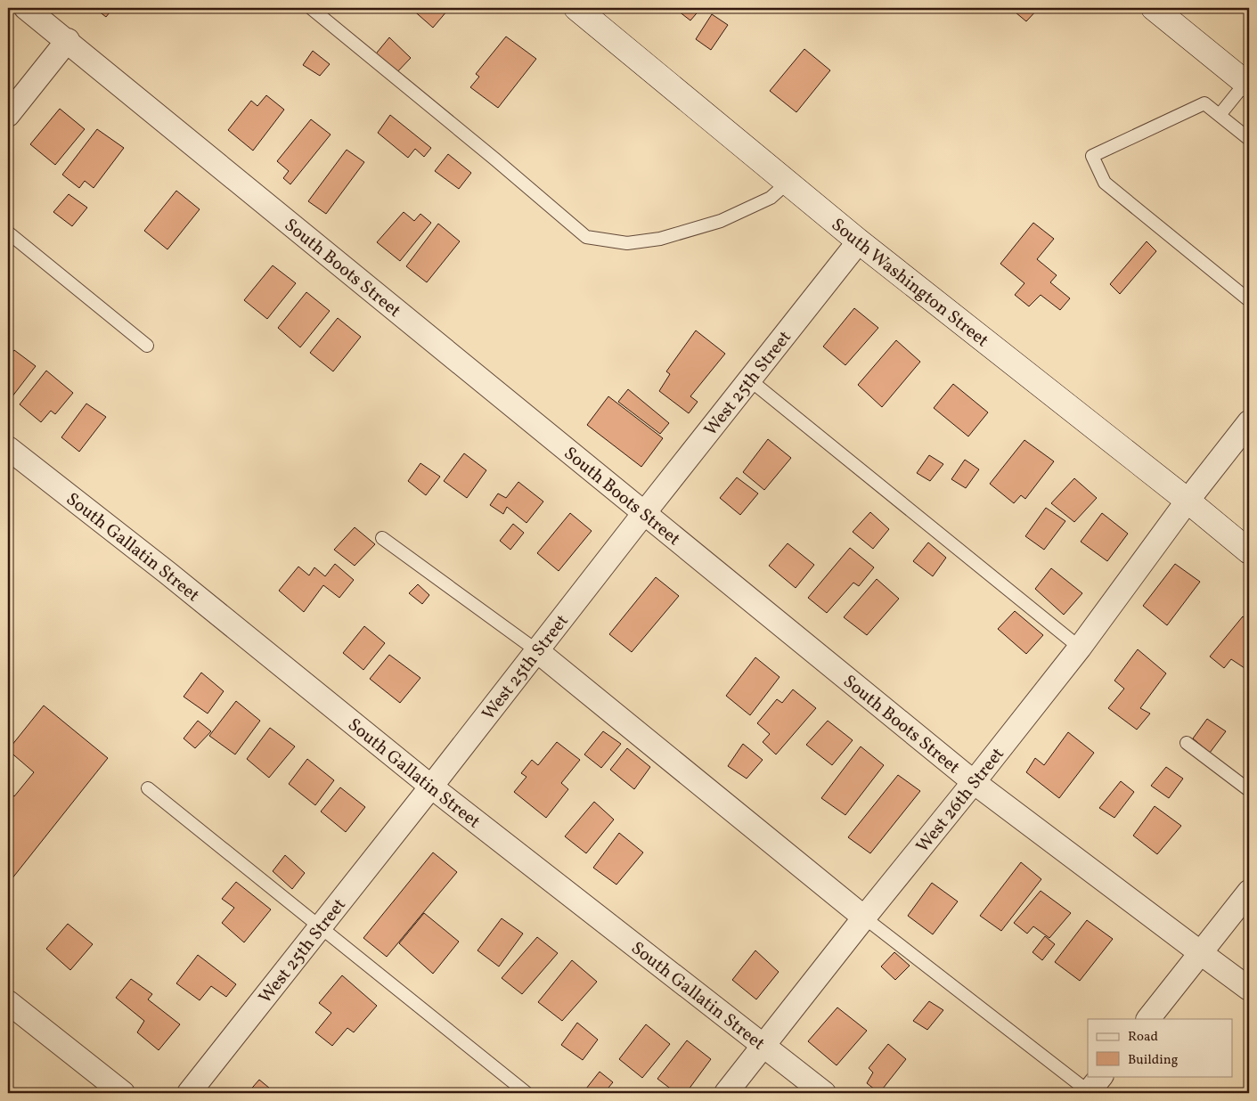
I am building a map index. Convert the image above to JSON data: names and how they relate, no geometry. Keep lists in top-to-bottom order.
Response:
{
  "streets": {
    "main road": ["South Washington Street"],
    "street": [
      "South Boots Street",
      "West 25th Street",
      "South Gallatin Street",
      "West 26th Street"
    ]
  },
  "crossings": [
    ["South Boots Street", "West 25th Street"],
    ["South Boots Street", "West 26th Street"],
    ["South Washington Street", "West 25th Street"],
    ["South Washington Street", "West 26th Street"],
    ["West 25th Street", "South Gallatin Street"],
    ["South Gallatin Street", "West 26th Street"]
  ],
  "legend": ["Road", "Building"]
}
